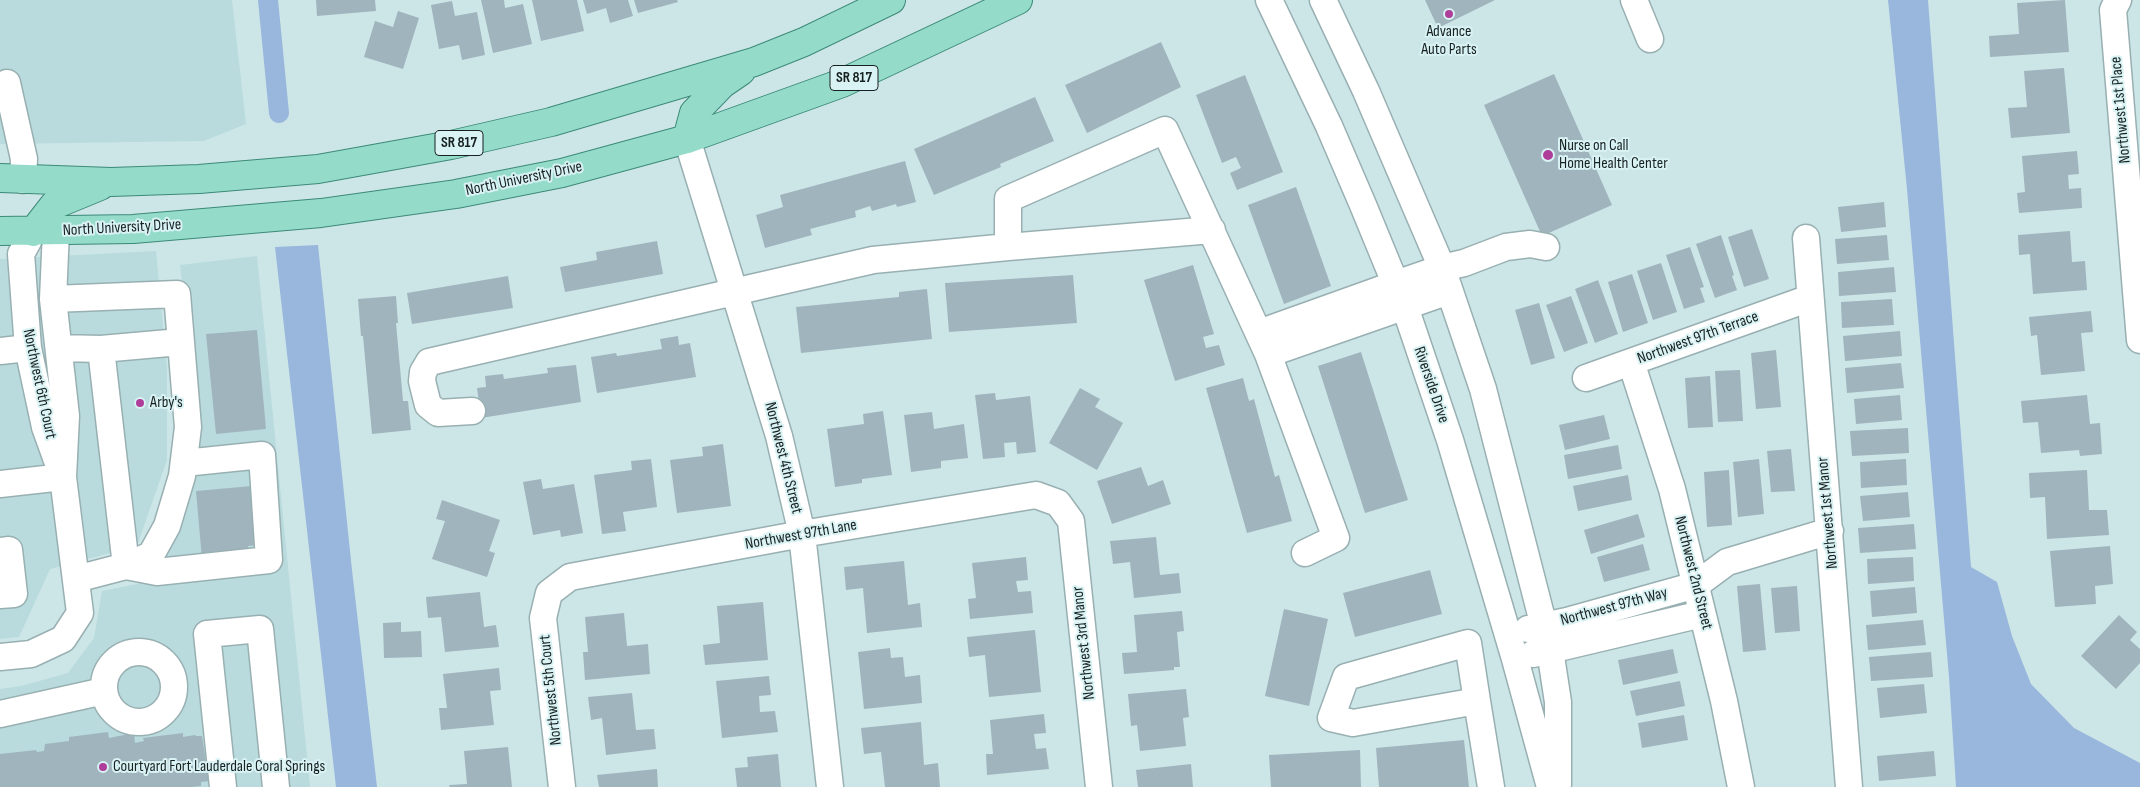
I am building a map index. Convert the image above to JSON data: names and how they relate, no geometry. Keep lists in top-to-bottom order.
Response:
{
  "streets": {
    "main road": ["SR 817", "North University Drive"],
    "street": [
      "Northwest 1st Place",
      "Northwest 97th Terrace",
      "Northwest 6th Court",
      "Riverside Drive",
      "Northwest 4th Street",
      "Northwest 1st Manor",
      "Northwest 97th Lane",
      "Northwest 2nd Street",
      "Northwest 97th Way",
      "Northwest 3rd Manor",
      "Northwest 5th Court"
    ]
  },
  "crossings": [
    ["North University Drive", "Northwest 6th Court"],
    ["North University Drive", "Northwest 4th Street"],
    ["Northwest 97th Terrace", "Northwest 1st Manor"],
    ["Northwest 97th Terrace", "Northwest 2nd Street"],
    ["Riverside Drive", "Northwest 97th Way"],
    ["Northwest 4th Street", "Northwest 97th Lane"],
    ["Northwest 1st Manor", "Northwest 97th Way"],
    ["Northwest 97th Lane", "Northwest 3rd Manor"],
    ["Northwest 97th Lane", "Northwest 5th Court"],
    ["Northwest 2nd Street", "Northwest 97th Way"]
  ],
  "places": [
    "Advance Auto Parts",
    "Nurse on Call Home Health Center",
    "Arby's",
    "Courtyard Fort Lauderdale Coral Springs"
  ]
}
